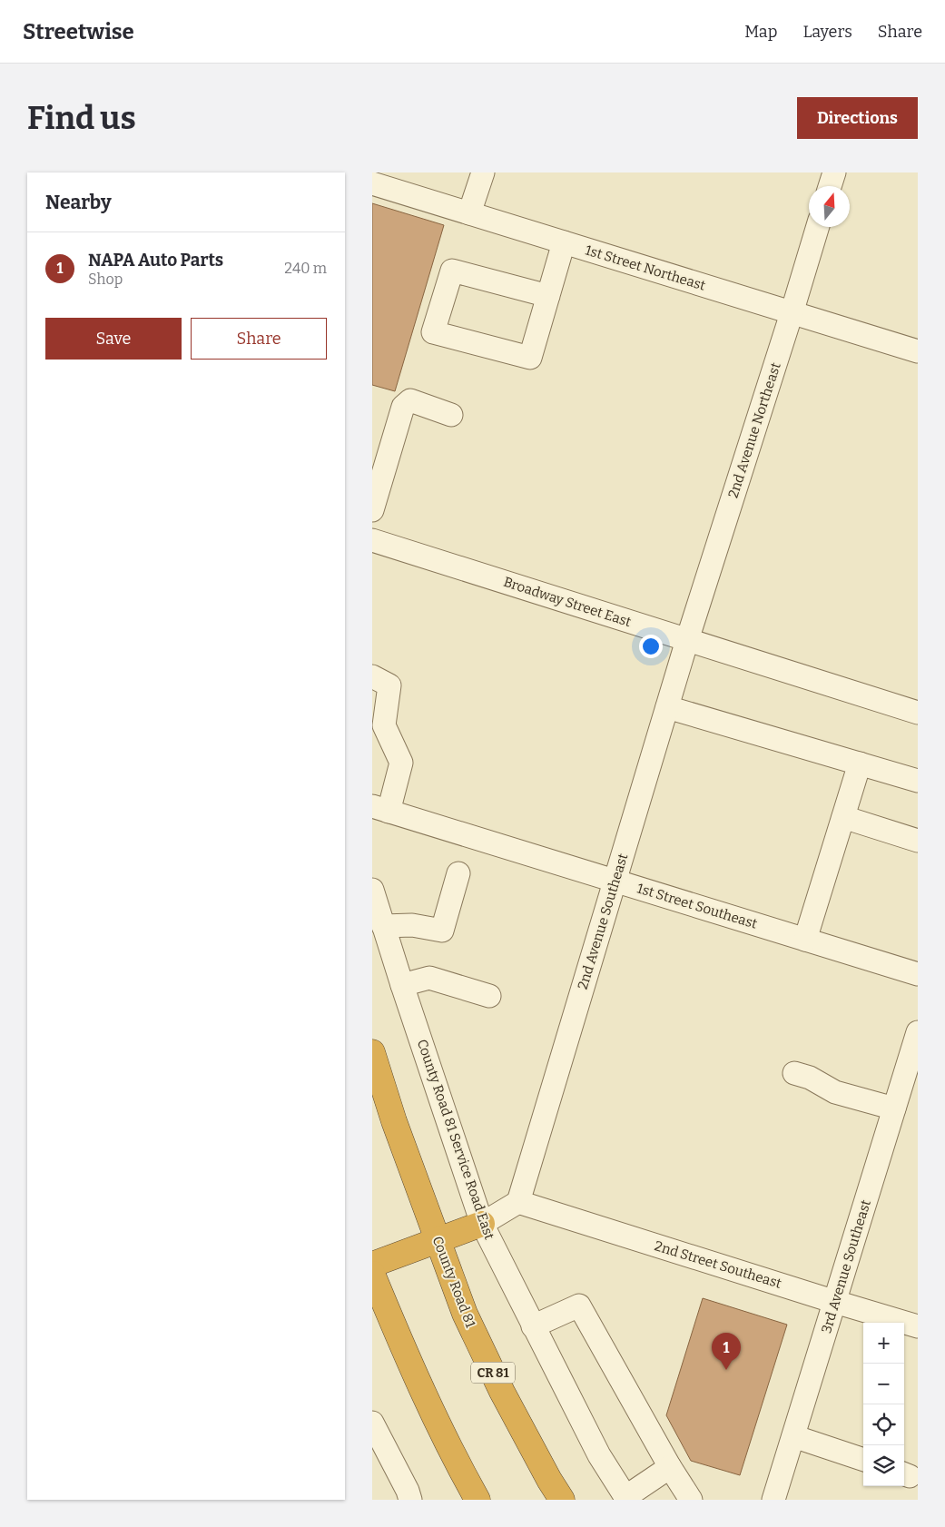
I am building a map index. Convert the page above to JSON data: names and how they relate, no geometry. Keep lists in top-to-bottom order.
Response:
{
  "streets": {
    "highway": ["County Road 81", "CR 81"],
    "street": [
      "1st Street Northeast",
      "2nd Avenue Northeast",
      "Broadway Street East",
      "1st Street Southeast",
      "2nd Avenue Southeast",
      "County Road 81 Service Road East",
      "2nd Street Southeast",
      "3rd Avenue Southeast"
    ]
  },
  "crossings": [
    ["1st Street Northeast", "2nd Avenue Northeast"],
    ["2nd Avenue Northeast", "Broadway Street East"],
    ["2nd Avenue Northeast", "2nd Avenue Southeast"],
    ["Broadway Street East", "2nd Avenue Southeast"],
    ["1st Street Southeast", "2nd Avenue Southeast"],
    ["2nd Avenue Southeast", "2nd Street Southeast"],
    ["2nd Street Southeast", "3rd Avenue Southeast"]
  ],
  "north": "top",
  "page": {
    "header": "Streetwise",
    "nav": ["Map", "Layers", "Share"],
    "buttons": [
      "Directions",
      ["Save", "Share"]
    ],
    "title": "Find us",
    "heading": "Nearby",
    "list": [
      {
        "mark": "1",
        "name": "NAPA Auto Parts",
        "note": "Shop",
        "value": "240 m"
      }
    ],
    "map_buttons": ["+", "−"],
    "pins": "1"
  }
}
